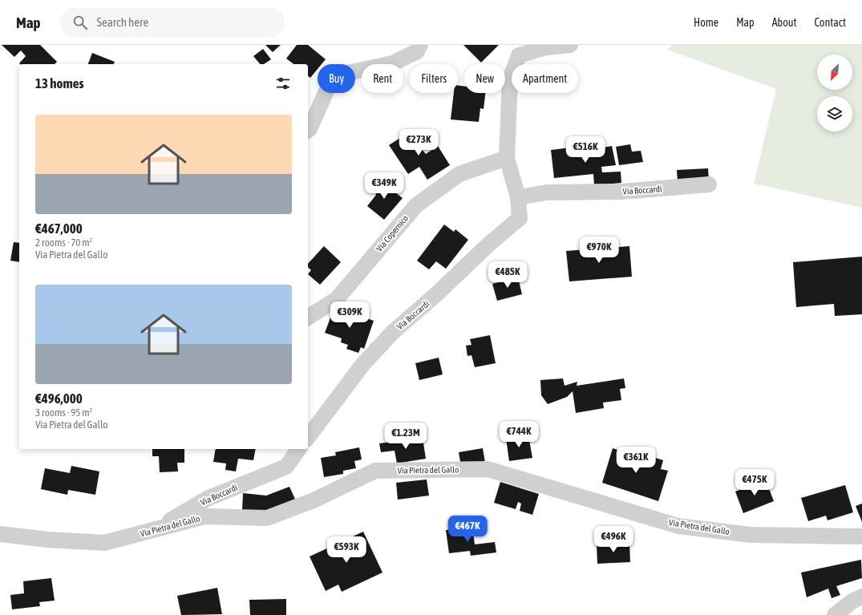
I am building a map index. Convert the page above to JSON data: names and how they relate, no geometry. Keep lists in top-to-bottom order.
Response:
{
  "streets": {
    "street": ["Via Boccardi", "Via Copernico", "Via Pietra del Gallo"]
  },
  "crossings": [
    ["Via Boccardi", "Via Copernico"],
    ["Via Boccardi", "Via Pietra del Gallo"]
  ],
  "north": "bottom left",
  "page": {
    "header": "Map",
    "search": "Search here",
    "nav": [
      "Home",
      "Map",
      "About",
      "Contact"
    ],
    "chip": [
      "Buy",
      "Rent",
      "Filters",
      "New",
      "Apartment"
    ],
    "heading": "13 homes",
    "list": [
      {
        "name": "€467,000",
        "note": "2 rooms · 70 m² · Via Pietra del Gallo"
      },
      {
        "name": "€496,000",
        "note": "3 rooms · 95 m² · Via Pietra del Gallo"
      }
    ],
    "price": [
      "€273K",
      "€516K",
      "€349K",
      "€970K",
      "€485K",
      "€309K",
      "€744K",
      "€1.23M",
      "€361K",
      "€475K",
      "€467K",
      "€496K",
      "€593K"
    ]
  }
}
